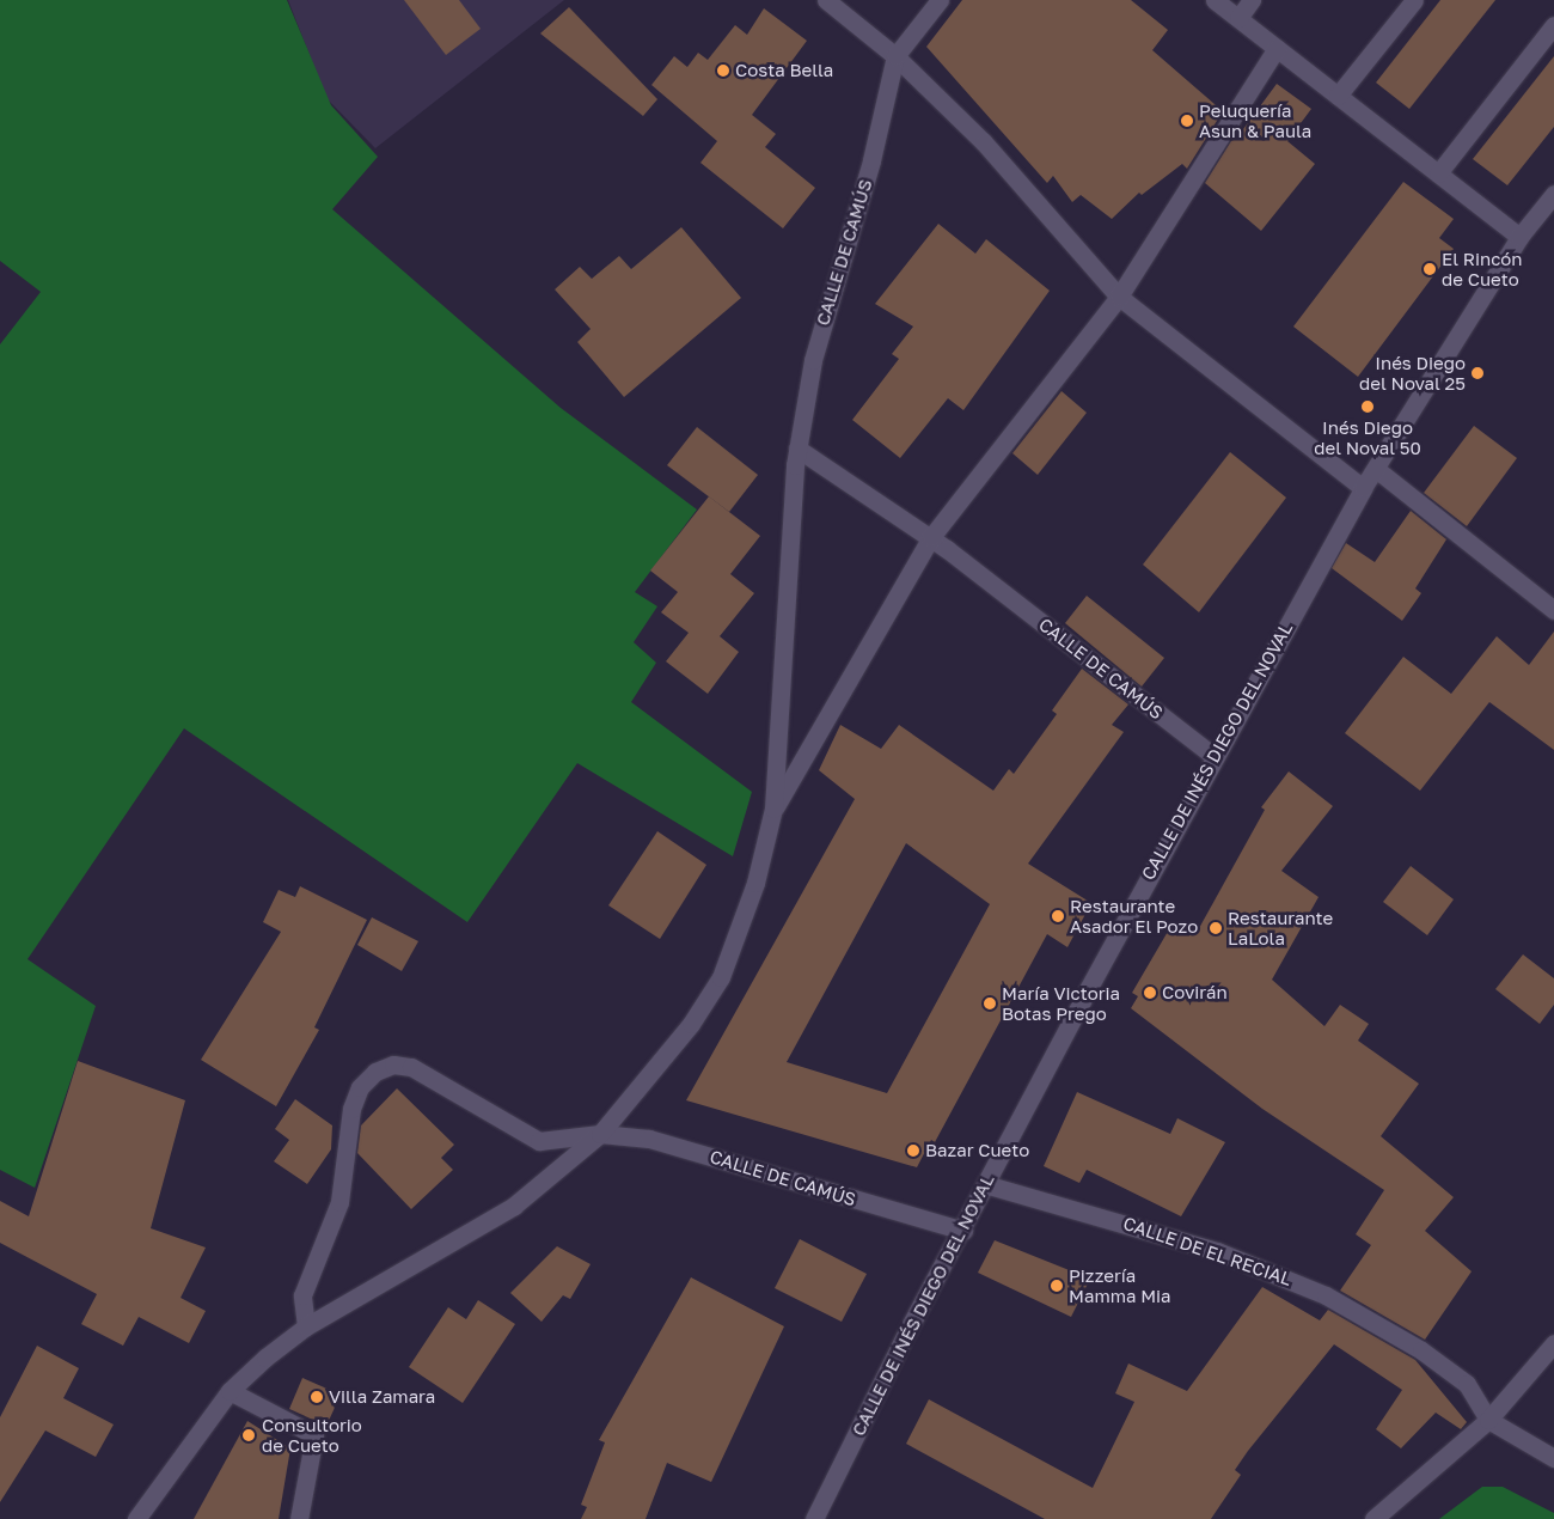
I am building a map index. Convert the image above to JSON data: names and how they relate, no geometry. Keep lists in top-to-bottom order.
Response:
{
  "streets": {
    "street": ["CALLE DE CAMÚS", "CALLE DE INÉS DIEGO DEL NOVAL", "CALLE DE EL RECIAL"]
  },
  "crossings": [
    ["CALLE DE CAMÚS", "CALLE DE INÉS DIEGO DEL NOVAL"],
    ["CALLE DE INÉS DIEGO DEL NOVAL", "CALLE DE EL RECIAL"]
  ],
  "places": [
    "Costa Bella",
    "Peluquería Asun & Paula",
    "El Rincón de Cueto",
    "Inés Diego del Noval 25",
    "Inés Diego del Noval 50",
    "Restaurante Asador El Pozo",
    "Restaurante LaLola",
    "Covirán",
    "María Victoria Botas Prego",
    "Bazar Cueto",
    "Pizzería Mamma Mia",
    "Villa Zamara",
    "Consultorio de Cueto"
  ]
}
